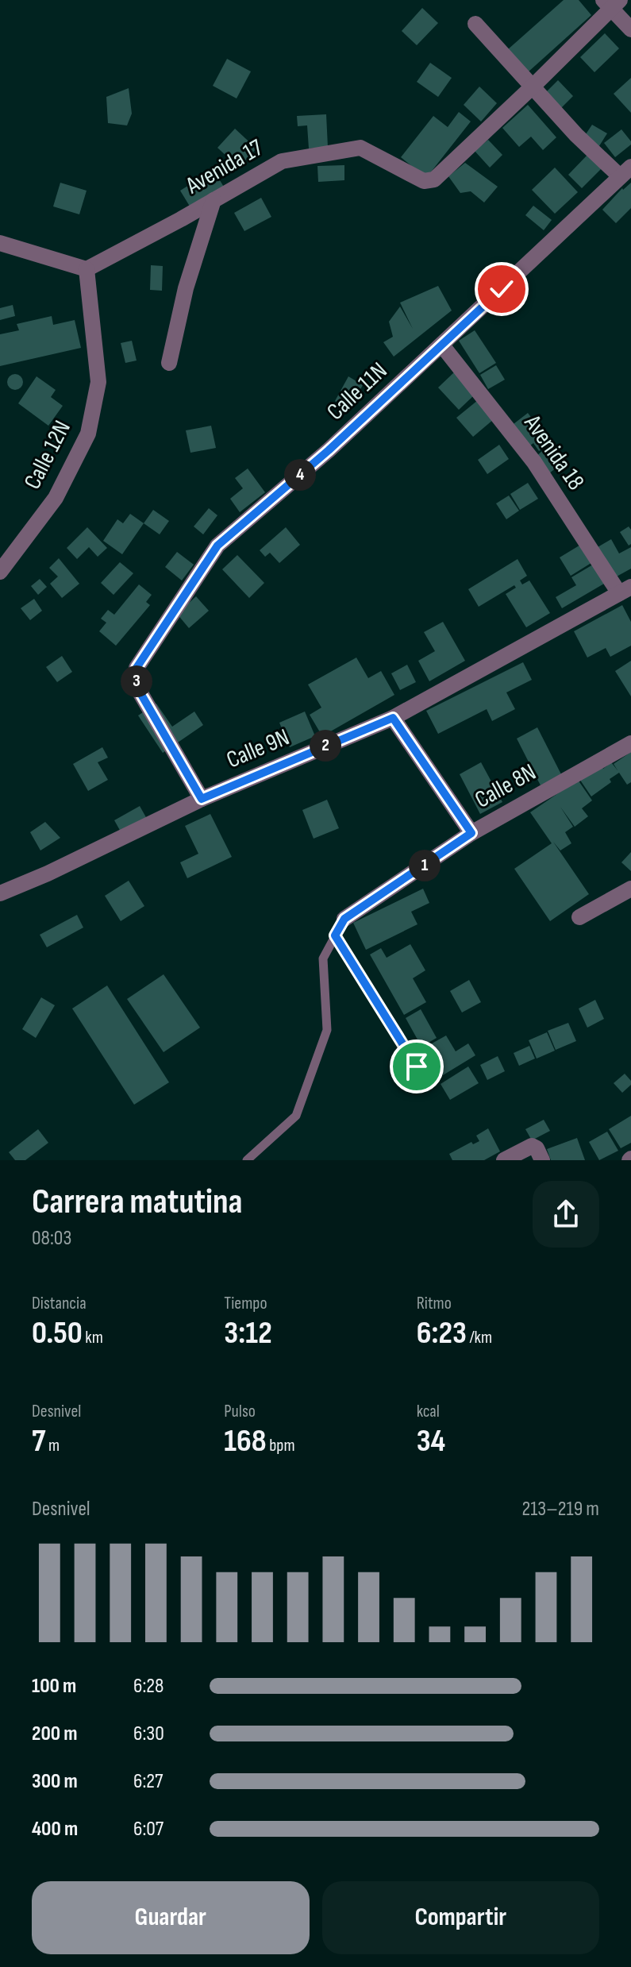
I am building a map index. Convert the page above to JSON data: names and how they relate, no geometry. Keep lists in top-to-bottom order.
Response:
{
  "streets": {
    "street": [
      "Avenida 17",
      "Calle 11N",
      "Avenida 18",
      "Calle 12N",
      "Calle 9N",
      "Calle 8N"
    ]
  },
  "crossings": [
    ["Avenida 17", "Calle 12N"],
    ["Calle 11N", "Avenida 18"],
    ["Calle 11N", "Calle 9N"],
    ["Avenida 18", "Calle 9N"]
  ],
  "page": {
    "pins": [
      "4",
      "3",
      "2",
      "1"
    ],
    "heading": ["Carrera matutina", "08:03"],
    "stats": [
      ["Distancia", "0.50 km"],
      ["Tiempo", "3:12"],
      ["Ritmo", "6:23 /km"],
      ["Desnivel", "7 m"],
      ["Pulso", "168 bpm"],
      ["kcal", "34"]
    ],
    "chart": ["Desnivel", "213–219 m"],
    "list": [
      {
        "name": "100 m",
        "note": "6:28"
      },
      {
        "name": "200 m",
        "note": "6:30"
      },
      {
        "name": "300 m",
        "note": "6:27"
      },
      {
        "name": "400 m",
        "note": "6:07"
      }
    ],
    "buttons": ["Guardar", "Compartir"]
  }
}
